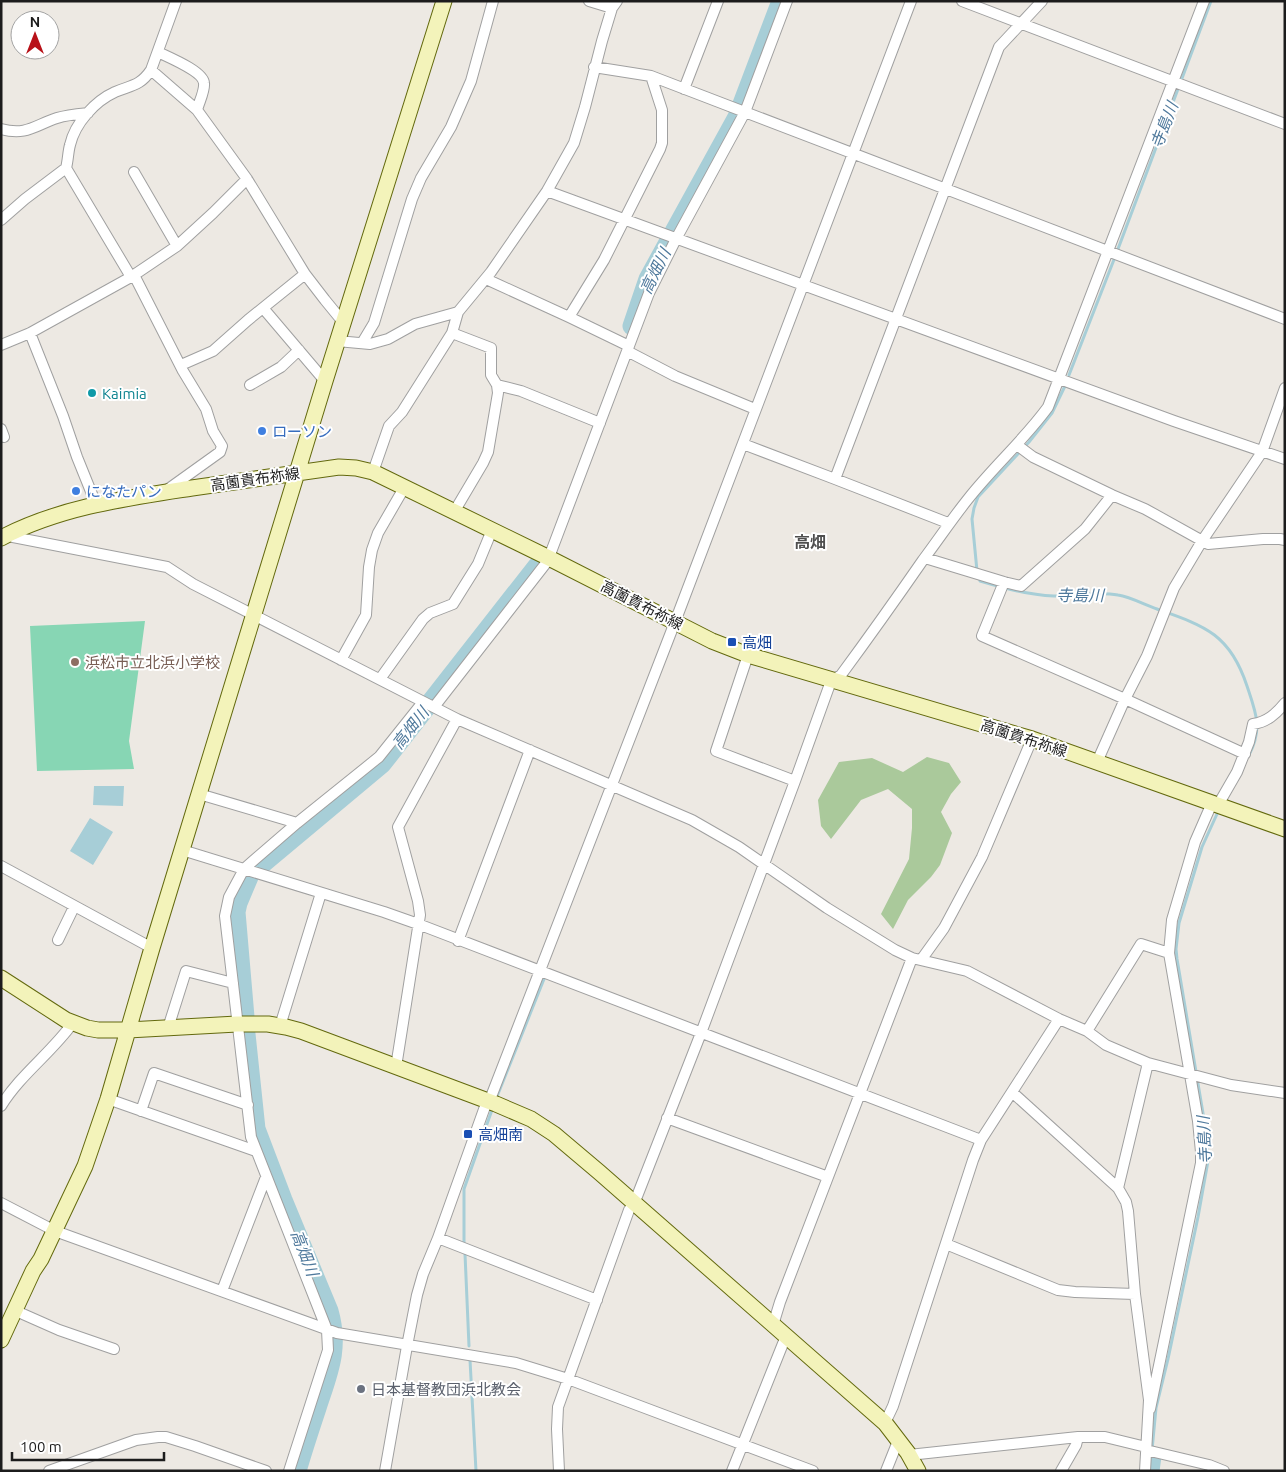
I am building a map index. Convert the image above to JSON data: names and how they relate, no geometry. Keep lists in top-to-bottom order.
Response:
{
  "streets": {
    "street": ["高薗貴布祢線"]
  },
  "districts": ["高畑"],
  "water": ["寺島川", "高畑川"],
  "places": {
    "other": [
      "Kaimia",
      "ローソン",
      "になたパン",
      "浜松市立北浜小学校",
      "日本基督教団浜北教会"
    ],
    "transit": ["高畑", "高畑南"]
  },
  "scale_bar": "100 m",
  "north": "top"
}
